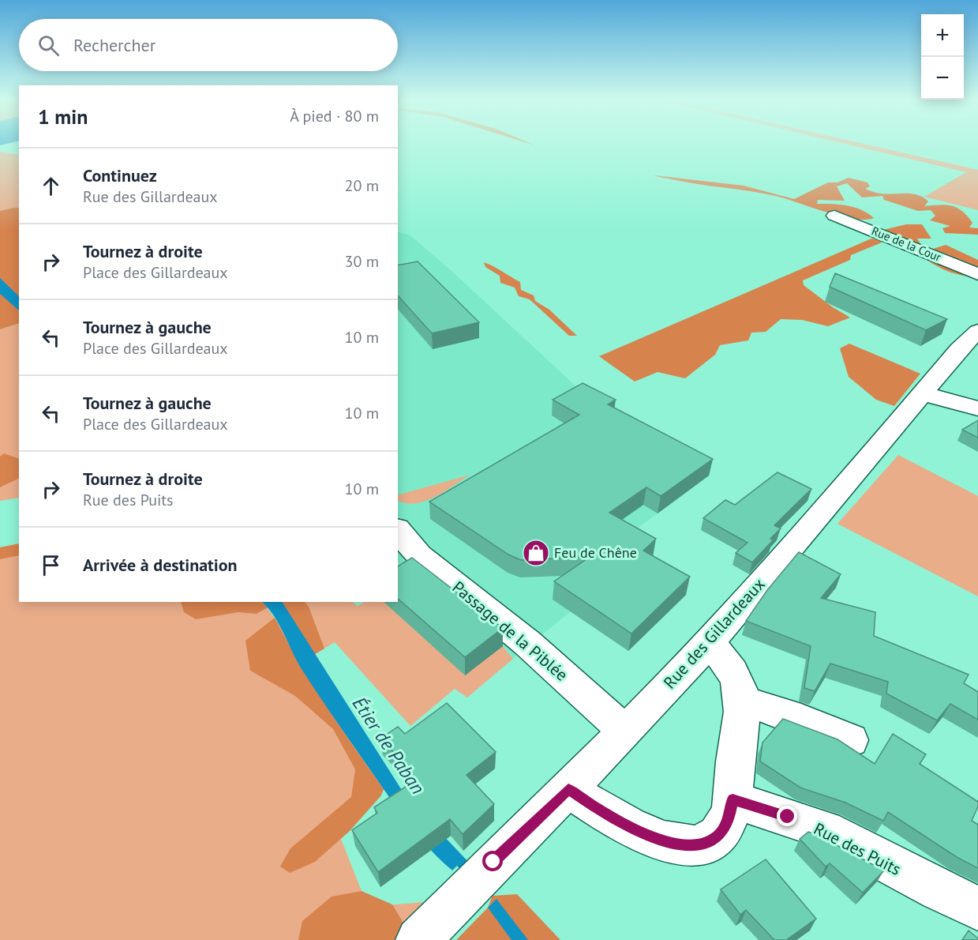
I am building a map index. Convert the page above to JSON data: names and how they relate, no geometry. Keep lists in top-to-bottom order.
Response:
{
  "streets": {
    "street": [
      "Rue de la Cour",
      "Passage de la Piblée",
      "Rue des Gillardeaux",
      "Rue des Puits"
    ]
  },
  "crossings": [
    ["Passage de la Piblée", "Rue des Gillardeaux"]
  ],
  "water": ["Étier de Paban"],
  "places": {
    "shop": ["Feu de Chêne"]
  },
  "page": {
    "map_buttons": ["+", "−"],
    "search": "Rechercher",
    "heading": ["1 min", "À pied · 80 m"],
    "list": [
      ["Continuez", "Rue des Gillardeaux", "20 m"],
      ["Tournez à droite", "Place des Gillardeaux", "30 m"],
      ["Tournez à gauche", "Place des Gillardeaux", "10 m"],
      ["Tournez à gauche", "Place des Gillardeaux", "10 m"],
      ["Tournez à droite", "Rue des Puits", "10 m"],
      "Arrivée à destination"
    ]
  }
}
